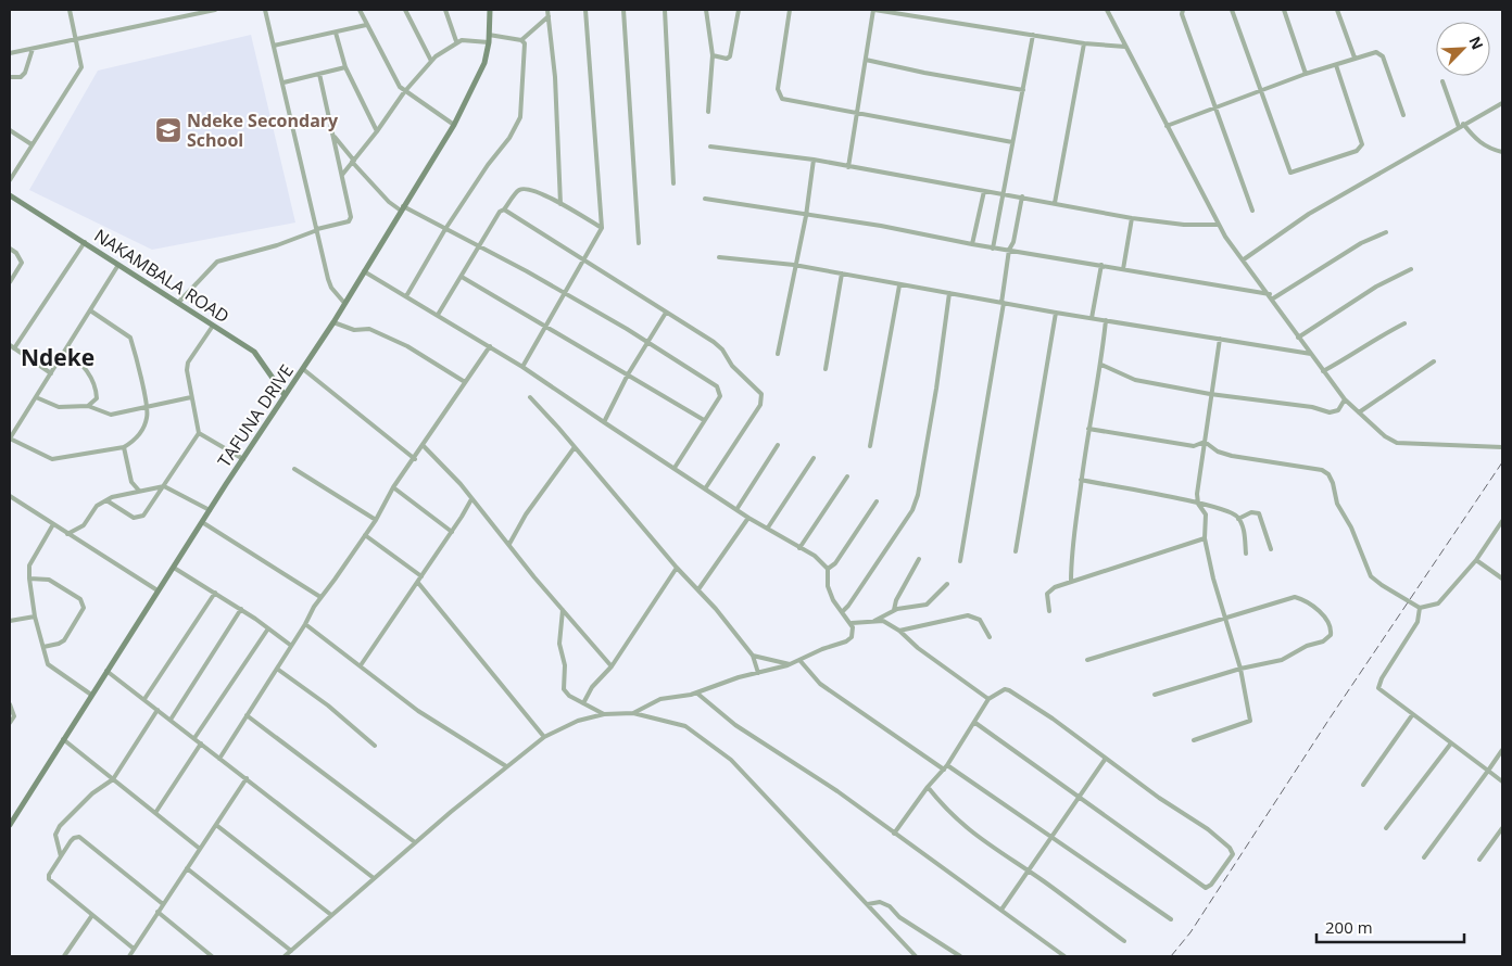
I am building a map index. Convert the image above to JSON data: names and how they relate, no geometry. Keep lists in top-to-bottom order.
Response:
{
  "streets": {
    "main road": ["NAKAMBALA ROAD", "TAFUNA DRIVE"]
  },
  "crossings": [
    ["NAKAMBALA ROAD", "TAFUNA DRIVE"]
  ],
  "districts": ["Ndeke"],
  "places": {
    "school or university": ["Ndeke Secondary School"]
  },
  "scale_bar": "200 m",
  "north": "top right"
}
